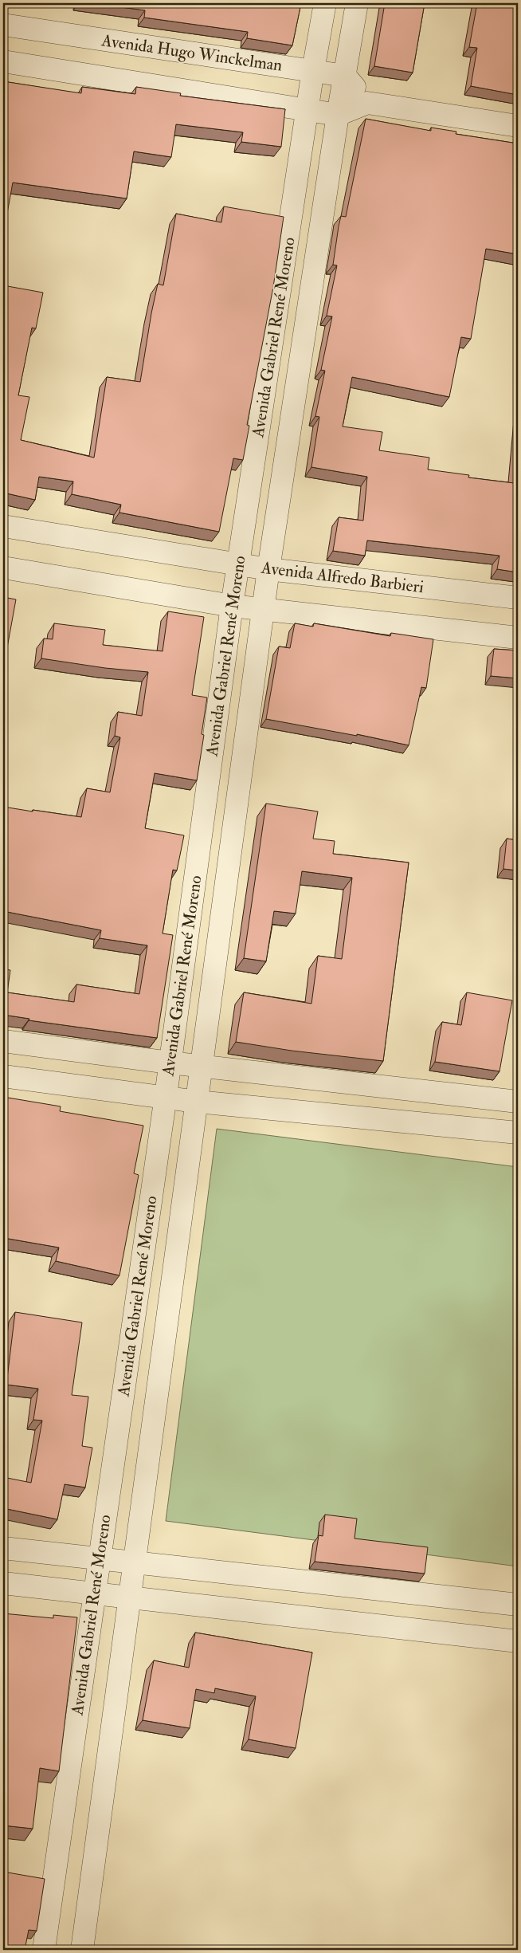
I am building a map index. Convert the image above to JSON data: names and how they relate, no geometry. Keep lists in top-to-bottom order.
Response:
{
  "streets": {
    "street": ["Avenida Hugo Winckelman", "Avenida Gabriel René Moreno", "Avenida Alfredo Barbieri"]
  },
  "crossings": [
    ["Avenida Hugo Winckelman", "Avenida Gabriel René Moreno"],
    ["Avenida Gabriel René Moreno", "Avenida Alfredo Barbieri"]
  ]
}
